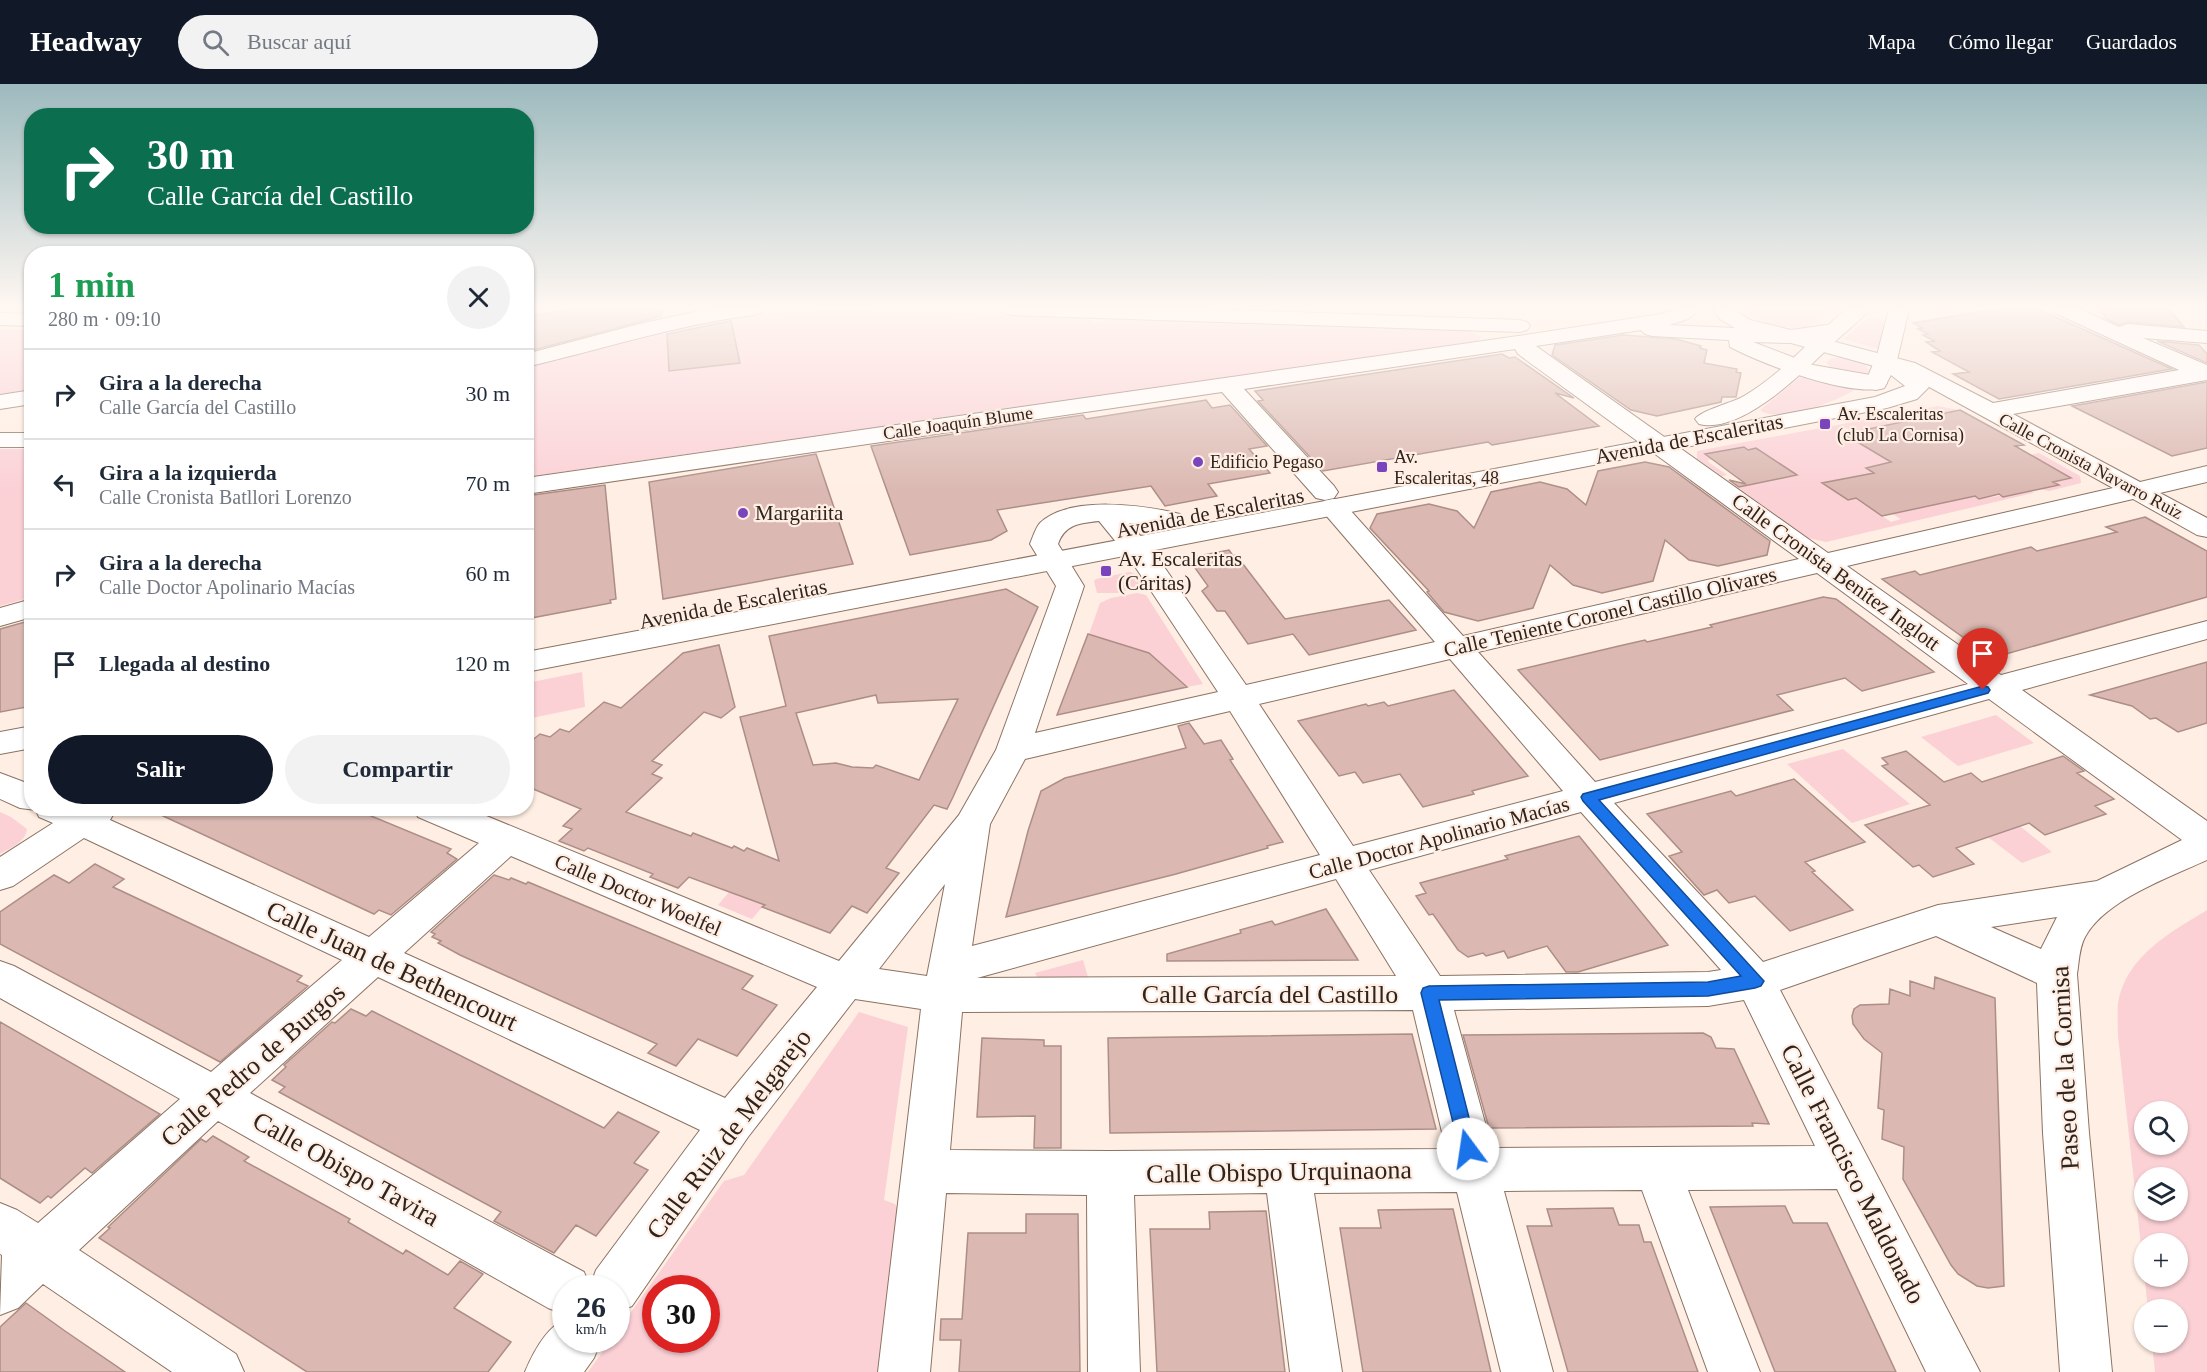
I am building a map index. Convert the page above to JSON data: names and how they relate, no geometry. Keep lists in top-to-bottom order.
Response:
{
  "streets": {
    "street": [
      "Calle Joaquín Blume",
      "Avenida de Escaleritas",
      "Calle Cronista Navarro Ruiz",
      "Calle Cronista Benítez Inglott",
      "Calle Teniente Coronel Castillo Olivares",
      "Calle Doctor Apolinario Macías",
      "Calle Doctor Woelfel",
      "Calle Juan de Bethencourt",
      "Calle García del Castillo",
      "Calle Pedro de Burgos",
      "Paseo de la Cornisa",
      "Calle Ruiz de Melgarejo",
      "Calle Obispo Tavira",
      "Calle Obispo Urquinaona",
      "Calle Francisco Maldonado"
    ]
  },
  "crossings": [
    ["Calle Joaquín Blume", "Calle Francisco Maldonado"],
    ["Avenida de Escaleritas", "Calle Cronista Navarro Ruiz"],
    ["Avenida de Escaleritas", "Calle Cronista Benítez Inglott"],
    ["Avenida de Escaleritas", "Calle Francisco Maldonado"],
    ["Calle Cronista Navarro Ruiz", "Calle Teniente Coronel Castillo Olivares"],
    ["Calle Cronista Benítez Inglott", "Calle Teniente Coronel Castillo Olivares"],
    ["Calle Cronista Benítez Inglott", "Calle Doctor Apolinario Macías"],
    ["Calle Cronista Benítez Inglott", "Paseo de la Cornisa"],
    ["Calle Teniente Coronel Castillo Olivares", "Calle Francisco Maldonado"],
    ["Calle Doctor Apolinario Macías", "Calle García del Castillo"],
    ["Calle Doctor Apolinario Macías", "Calle Francisco Maldonado"],
    ["Calle Doctor Woelfel", "Calle García del Castillo"],
    ["Calle Doctor Woelfel", "Calle Pedro de Burgos"],
    ["Calle Doctor Woelfel", "Calle Ruiz de Melgarejo"],
    ["Calle Juan de Bethencourt", "Calle Pedro de Burgos"],
    ["Calle Juan de Bethencourt", "Calle Ruiz de Melgarejo"],
    ["Calle García del Castillo", "Paseo de la Cornisa"],
    ["Calle García del Castillo", "Calle Ruiz de Melgarejo"],
    ["Calle García del Castillo", "Calle Francisco Maldonado"],
    ["Calle Pedro de Burgos", "Calle Obispo Tavira"],
    ["Calle Obispo Urquinaona", "Calle Francisco Maldonado"]
  ],
  "places": {
    "transit": ["Av. Escaleritas (club La Cornisa)", "Av. Escaleritas, 48", "Av. Escaleritas (Cáritas)"],
    "other": ["Edificio Pegaso", "Margariita"]
  },
  "page": {
    "header": "Headway",
    "search": "Buscar aquí",
    "nav": ["Mapa", "Cómo llegar", "Guardados"],
    "turn": ["30 m", "Calle García del Castillo"],
    "heading": ["1 min", "280 m · 09:10"],
    "list": [
      {
        "name": "Gira a la derecha",
        "note": "Calle García del Castillo",
        "value": "30 m"
      },
      {
        "name": "Gira a la izquierda",
        "note": "Calle Cronista Batllori Lorenzo",
        "value": "70 m"
      },
      {
        "name": "Gira a la derecha",
        "note": "Calle Doctor Apolinario Macías",
        "value": "60 m"
      },
      {
        "name": "Llegada al destino",
        "value": "120 m"
      }
    ],
    "buttons": ["Salir", "Compartir"],
    "map_buttons": ["+", "−"],
    "speed": "26 km/h",
    "limit": "30"
  }
}
